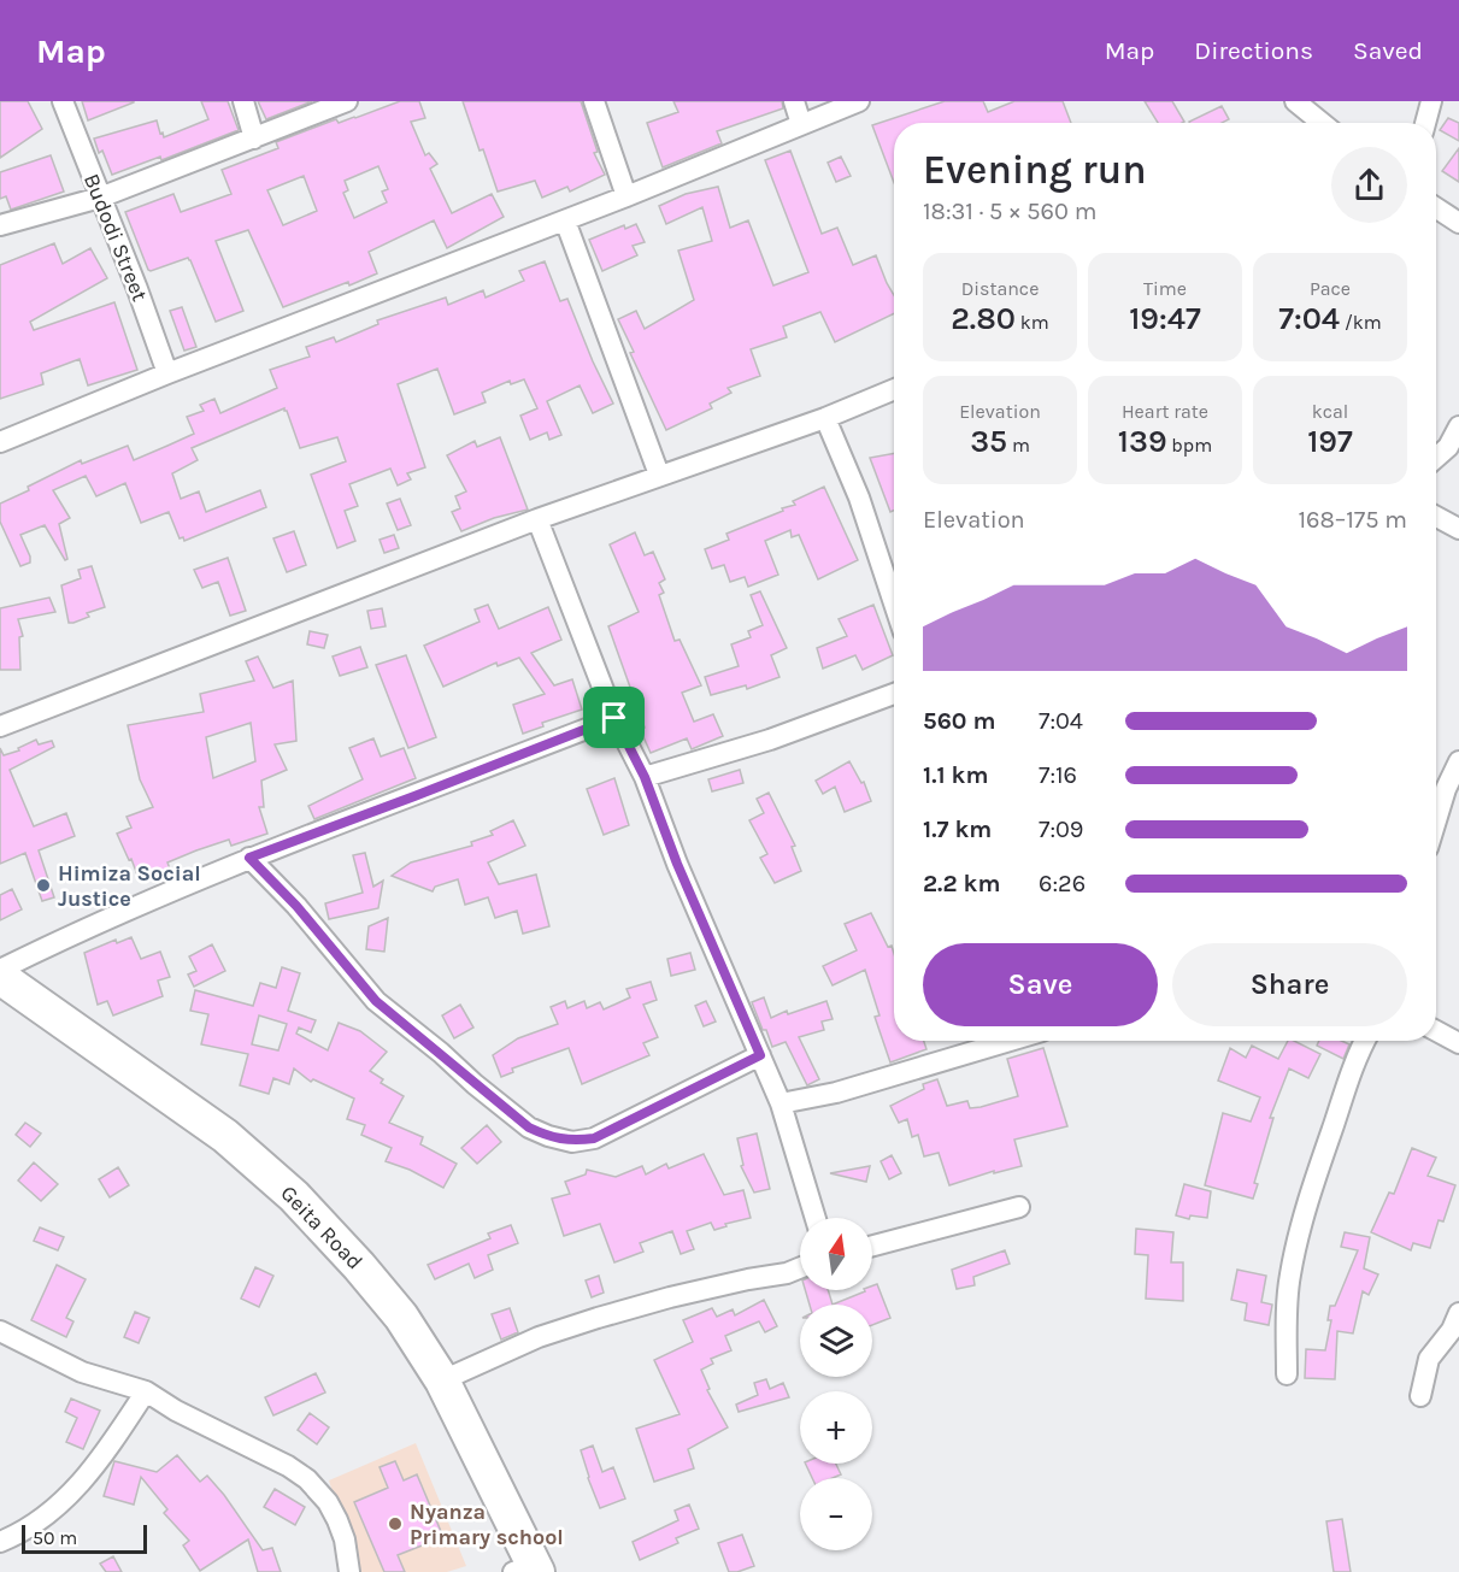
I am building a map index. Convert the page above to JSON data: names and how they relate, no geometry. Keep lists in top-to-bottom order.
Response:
{
  "streets": {
    "highway": ["Geita Road"],
    "street": ["Budodi Street"]
  },
  "places": ["Himiza Social Justice", "Nyanza Primary school"],
  "scale_bar": "50 m",
  "north": "top",
  "page": {
    "header": "Map",
    "nav": ["Map", "Directions", "Saved"],
    "heading": ["Evening run", "18:31 · 5 × 560 m"],
    "stats": [
      ["Distance", "2.80 km"],
      ["Time", "19:47"],
      ["Pace", "7:04 /km"],
      ["Elevation", "35 m"],
      ["Heart rate", "139 bpm"],
      ["kcal", "197"]
    ],
    "chart": ["Elevation", "168–175 m"],
    "list": [
      {
        "name": "560 m",
        "note": "7:04"
      },
      {
        "name": "1.1 km",
        "note": "7:16"
      },
      {
        "name": "1.7 km",
        "note": "7:09"
      },
      {
        "name": "2.2 km",
        "note": "6:26"
      }
    ],
    "buttons": ["Save", "Share"],
    "map_buttons": ["+", "−"],
    "scale": "50 m"
  }
}
